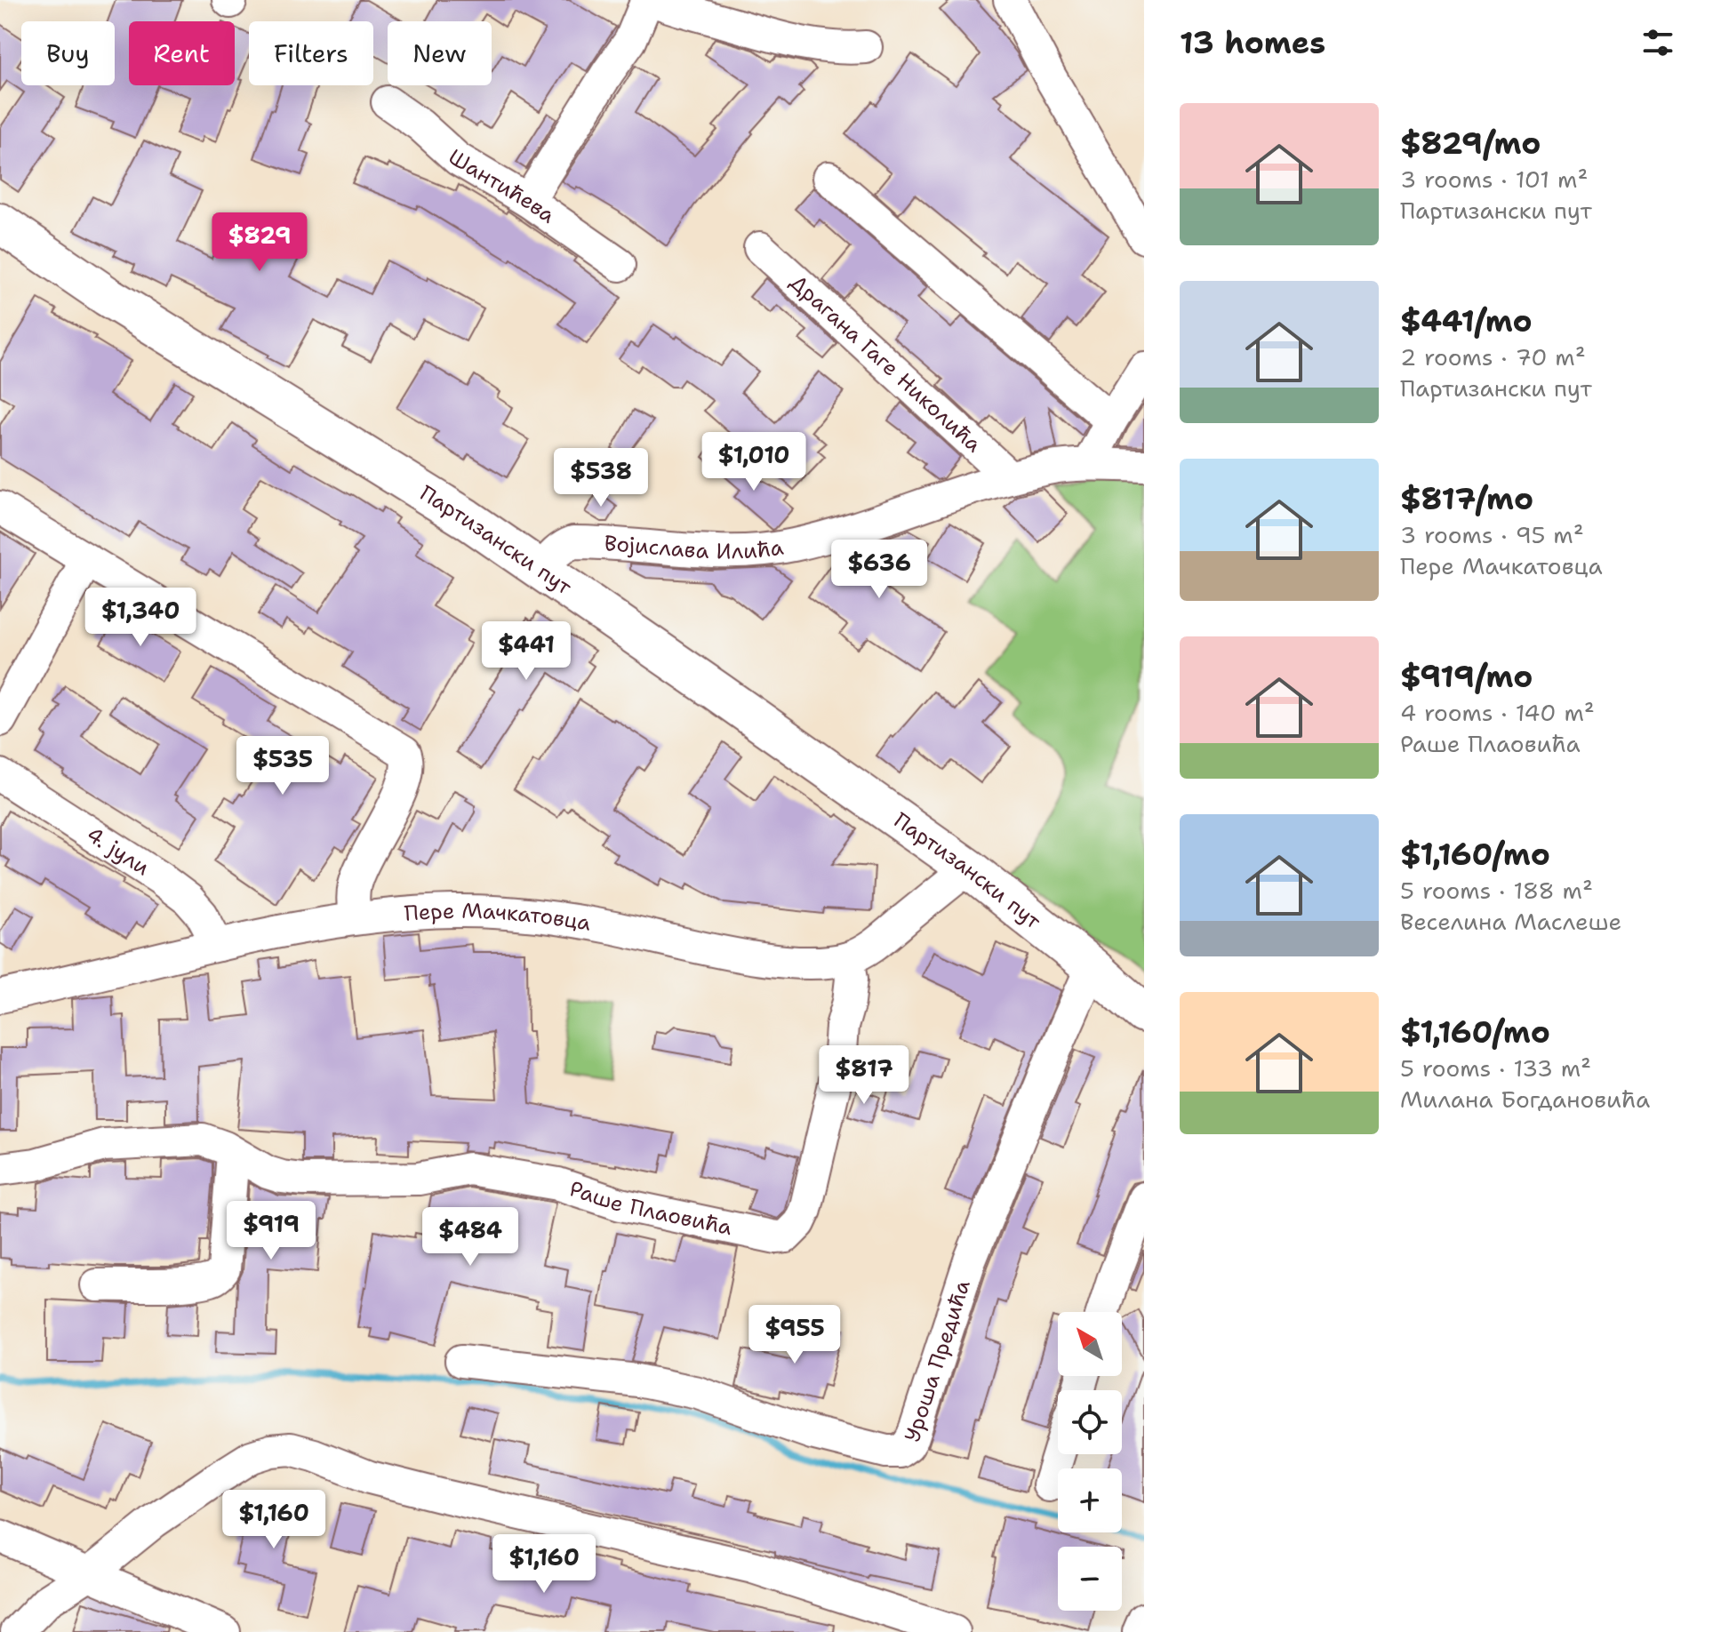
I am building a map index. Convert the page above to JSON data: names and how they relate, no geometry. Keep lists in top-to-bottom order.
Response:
{
  "streets": {
    "main road": ["Партизански пут"],
    "street": [
      "Шантићева",
      "Драгана Гаге Николића",
      "Војислава Илића",
      "4. јули",
      "Пере Мачкатовца",
      "Раше Плаовића",
      "Уроша Предића"
    ]
  },
  "crossings": [
    ["Драгана Гаге Николића", "Војислава Илића"],
    ["Партизански пут", "Војислава Илића"],
    ["Партизански пут", "Пере Мачкатовца"],
    ["Партизански пут", "Уроша Предића"],
    ["4. јули", "Пере Мачкатовца"],
    ["Пере Мачкатовца", "Раше Плаовића"]
  ],
  "north": "top left",
  "page": {
    "heading": "13 homes",
    "chip": [
      "Buy",
      "Rent",
      "Filters",
      "New"
    ],
    "list": [
      {
        "name": "$829/mo",
        "note": "3 rooms · 101 m² · Партизански пут"
      },
      {
        "name": "$441/mo",
        "note": "2 rooms · 70 m² · Партизански пут"
      },
      {
        "name": "$817/mo",
        "note": "3 rooms · 95 m² · Пере Мачкатовца"
      },
      {
        "name": "$919/mo",
        "note": "4 rooms · 140 m² · Раше Плаовића"
      },
      {
        "name": "$1,160/mo",
        "note": "5 rooms · 188 m² · Веселина Маслеше"
      },
      {
        "name": "$1,160/mo",
        "note": "5 rooms · 133 m² · Милана Богдановића"
      }
    ],
    "price": [
      "$829",
      "$1,010",
      "$538",
      "$636",
      "$1,340",
      "$441",
      "$535",
      "$817",
      "$919",
      "$484",
      "$955",
      "$1,160",
      "$1,160"
    ],
    "map_buttons": ["+", "−"]
  }
}
